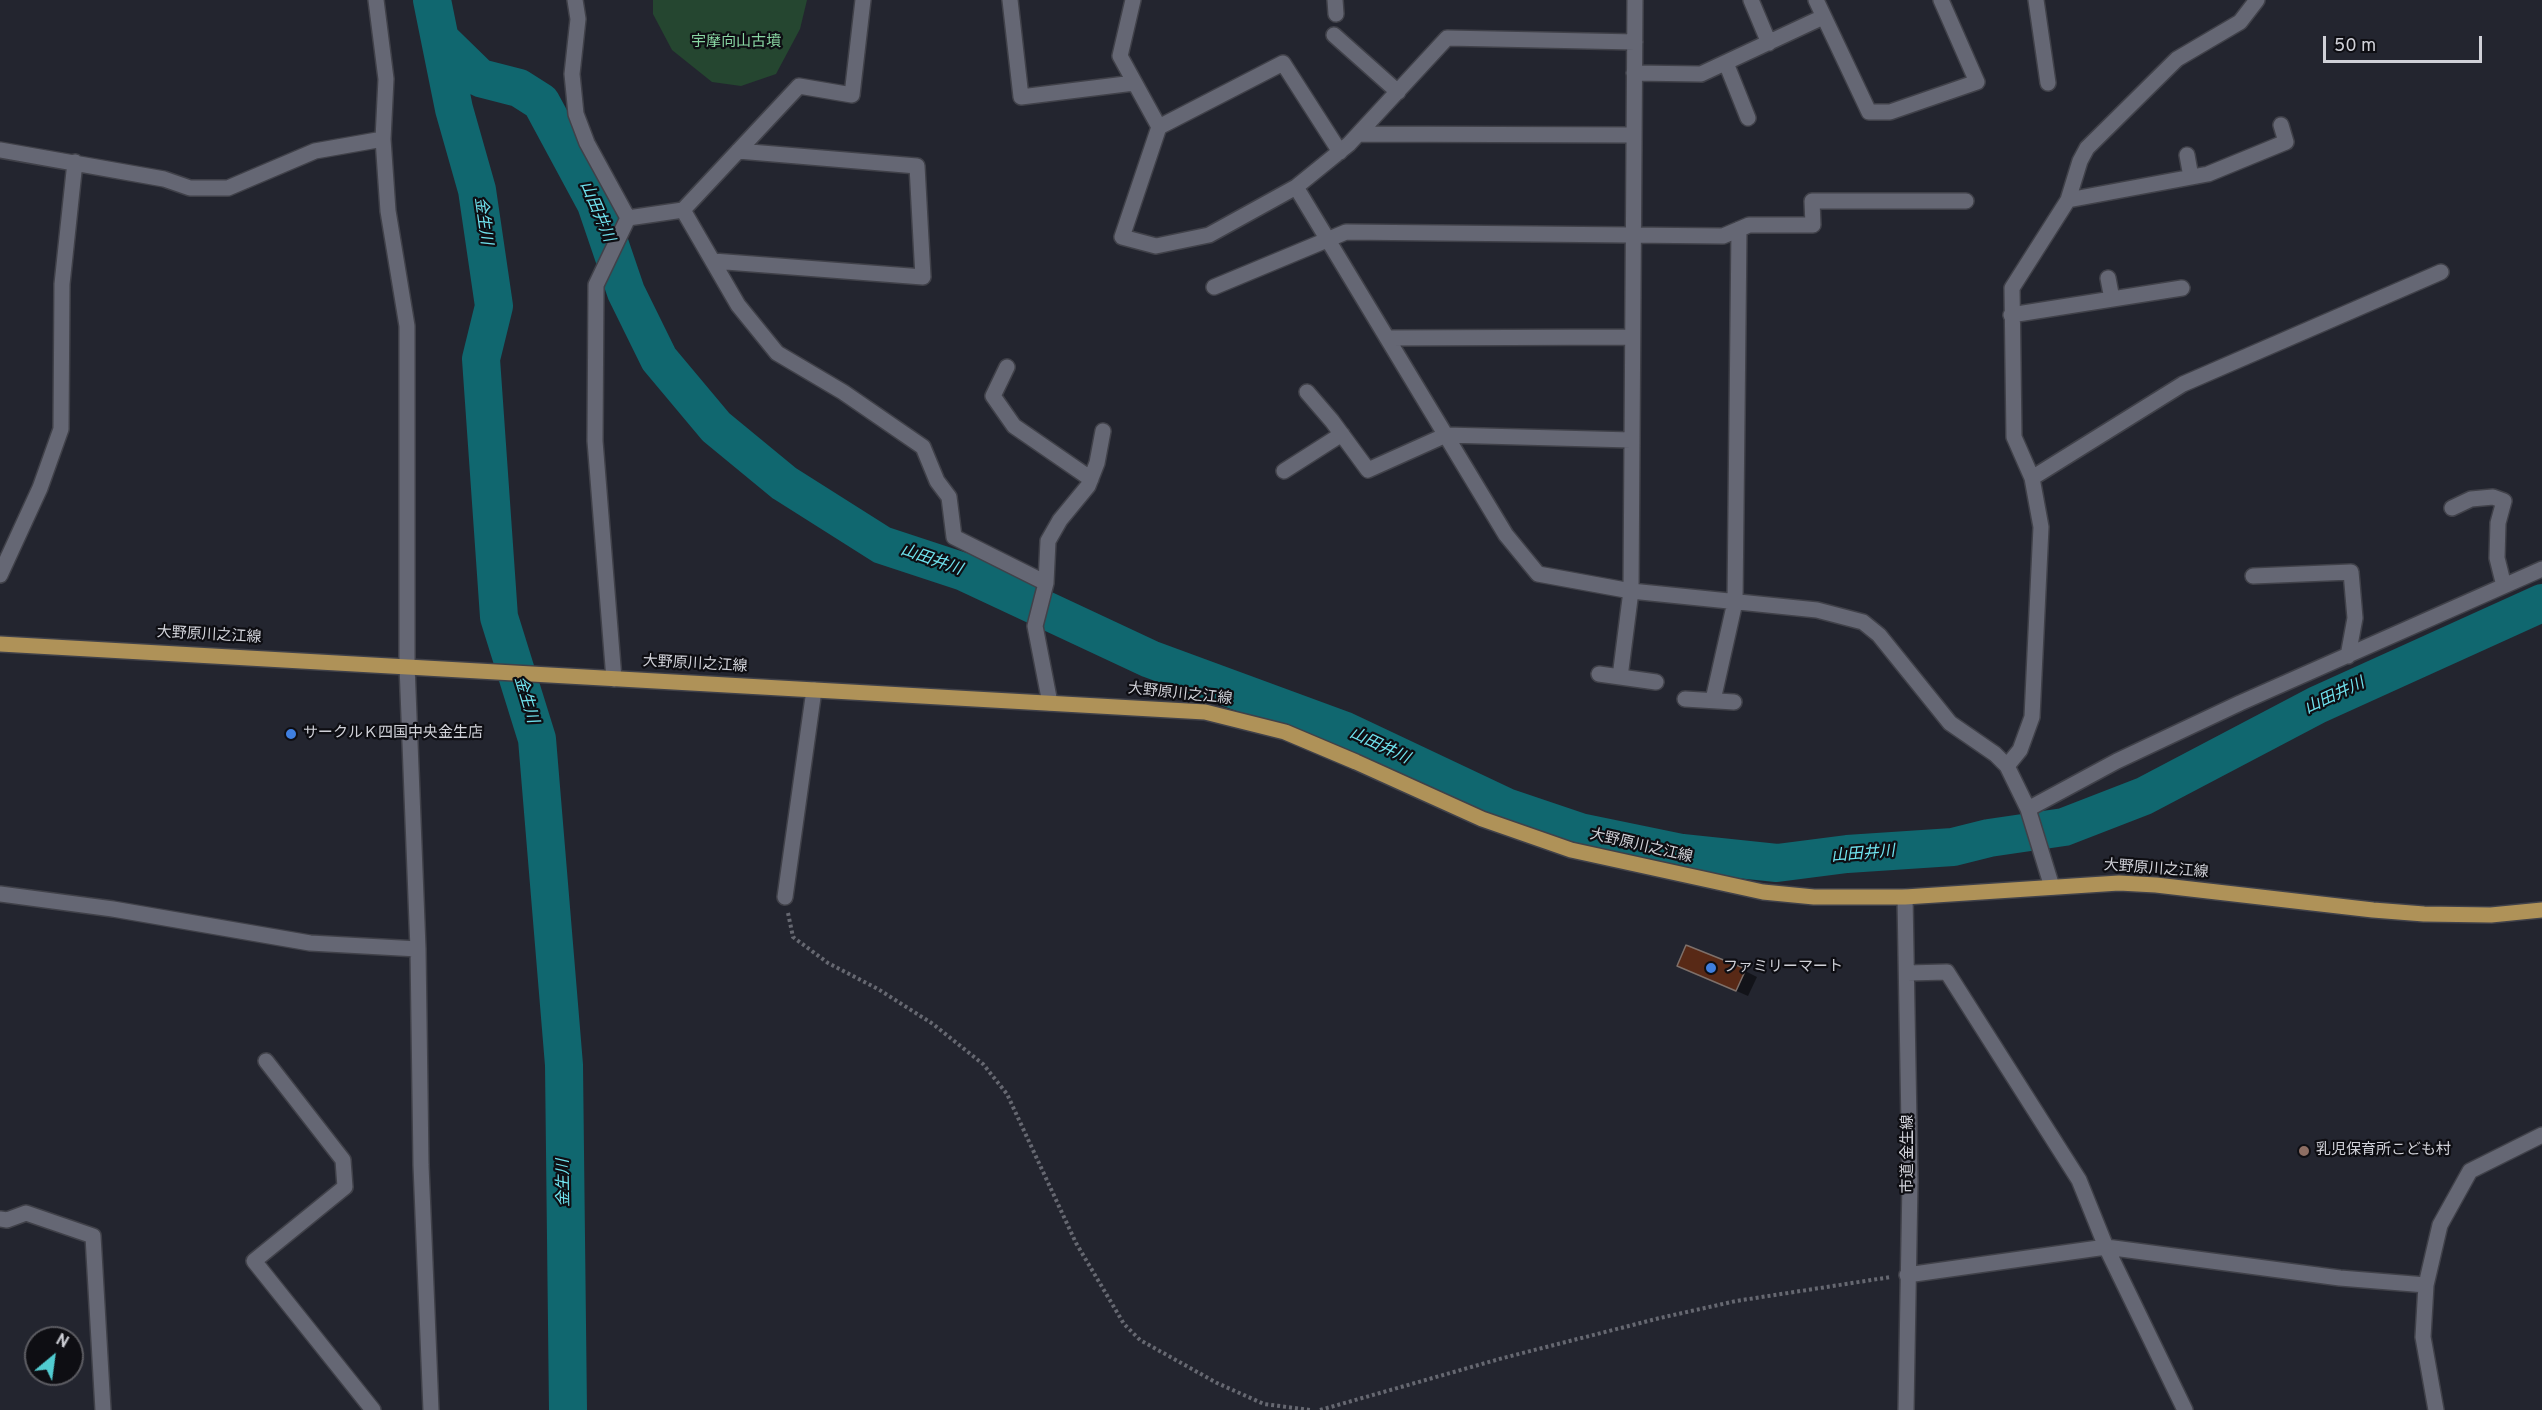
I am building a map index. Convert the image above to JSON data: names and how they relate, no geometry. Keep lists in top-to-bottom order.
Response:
{
  "streets": {
    "main road": ["大野原川之江線"],
    "street": ["市道 金生線"]
  },
  "crossings": [
    ["大野原川之江線", "市道 金生線"]
  ],
  "water": ["山田井川", "金生川"],
  "parks": ["宇摩向山古墳"],
  "places": ["サークルＫ四国中央金生店", "ファミリーマート", "乳児保育所こども村"],
  "scale_bar": "50 m",
  "north": "top right"
}
